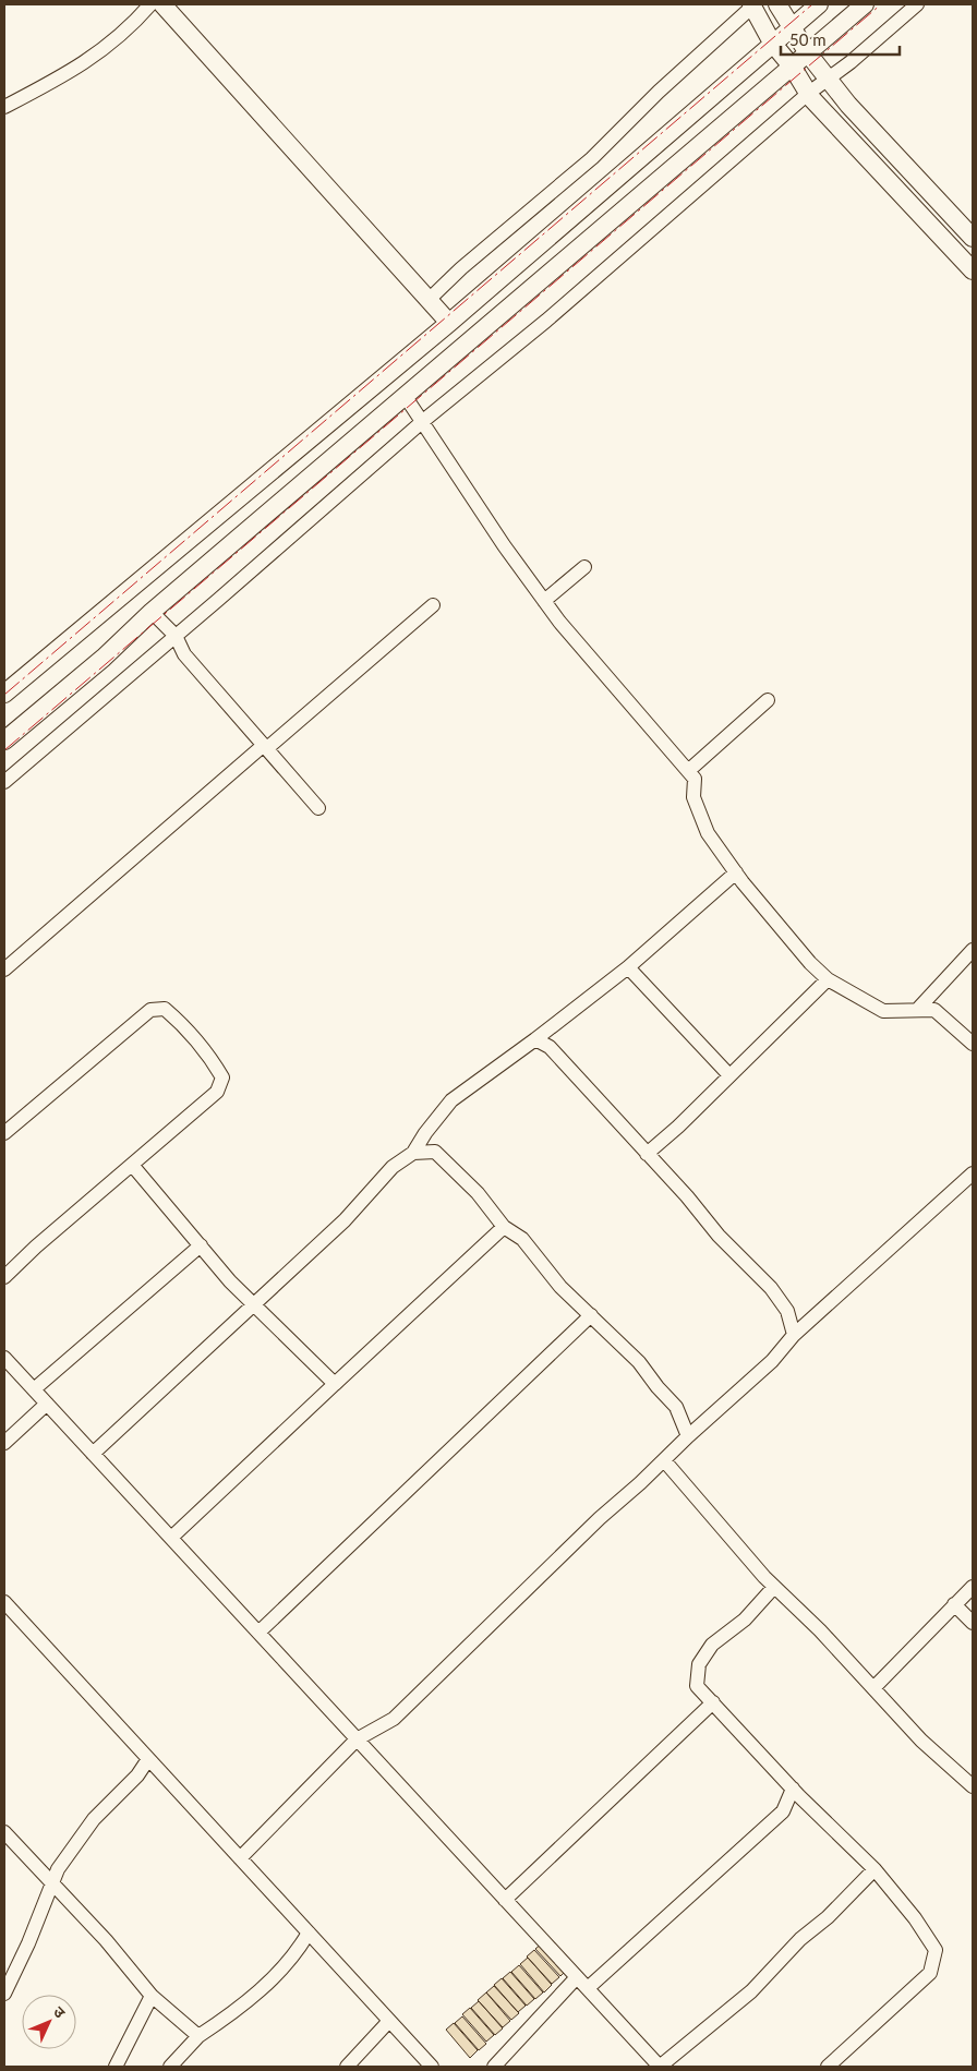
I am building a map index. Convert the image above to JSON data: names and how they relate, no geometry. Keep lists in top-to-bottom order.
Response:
{
  "scale_bar": "50 m",
  "north": "top right"
}
